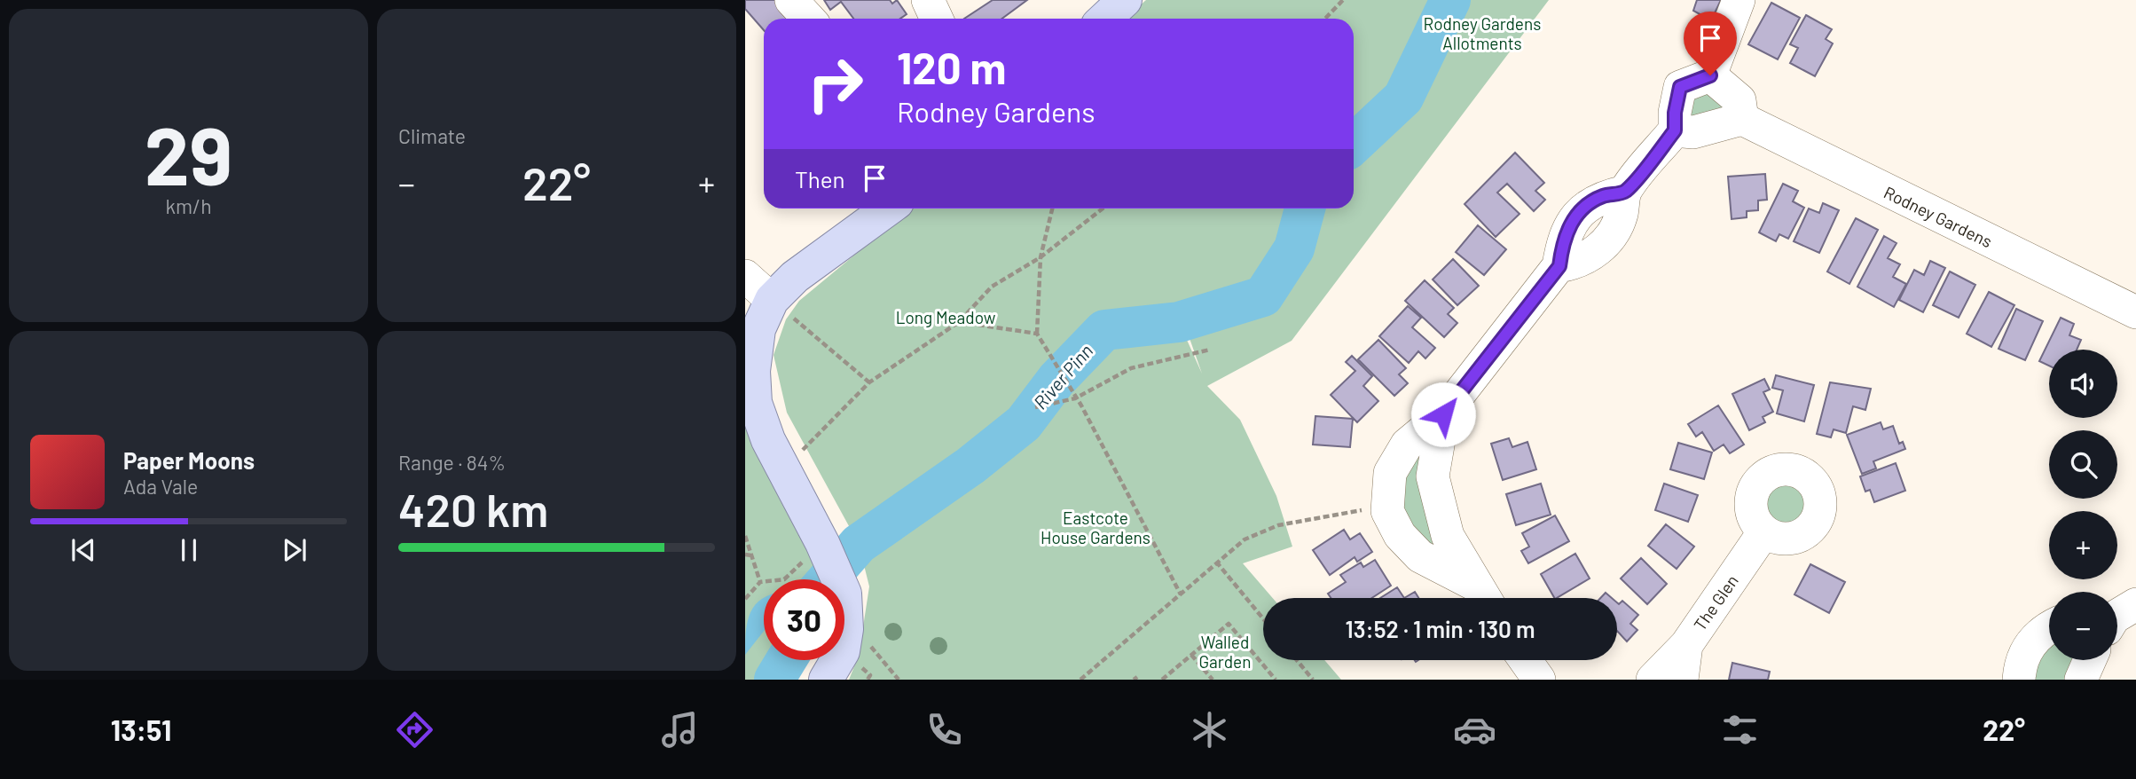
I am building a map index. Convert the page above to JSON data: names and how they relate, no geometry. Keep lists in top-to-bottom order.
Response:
{
  "streets": {
    "street": ["Rodney Gardens", "The Glen"]
  },
  "water": ["River Pinn"],
  "parks": [
    "Rodney Gardens Allotments",
    "Long Meadow",
    "Eastcote House Gardens",
    "Walled Garden"
  ],
  "page": {
    "tile": [
      ["29", "km/h"],
      "Climate",
      ["Range · 84%", "420 km"]
    ],
    "turn": ["120 m", "Rodney Gardens"],
    "then": "Then",
    "heat": ["−", "22°", "+"],
    "map_buttons": ["+", "−"],
    "song": ["Paper Moons", "Ada Vale"],
    "limit": "30",
    "trip": "13:52 · 1 min · 130 m",
    "tabs": ["13:51", "22°"]
  }
}
